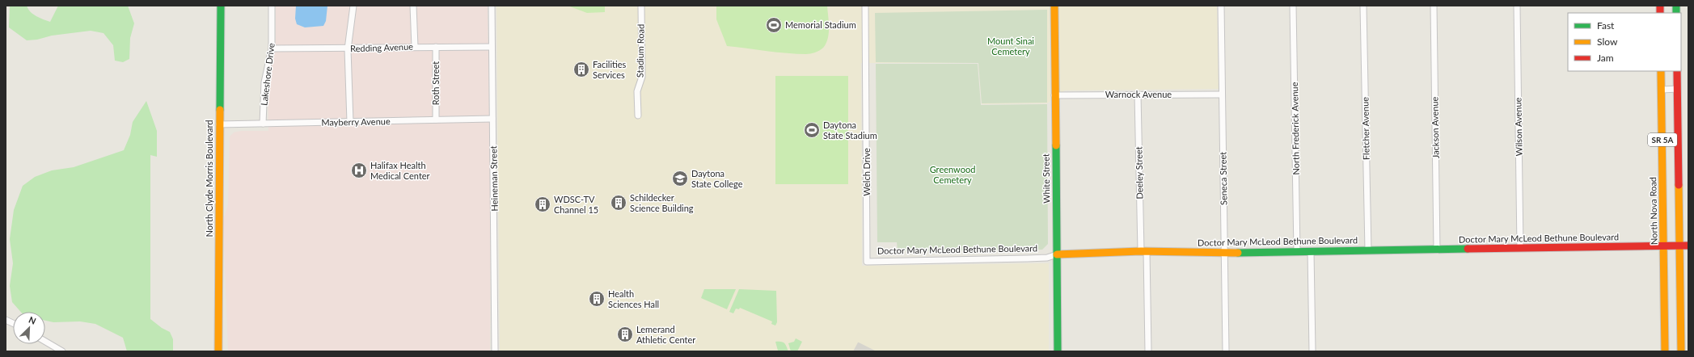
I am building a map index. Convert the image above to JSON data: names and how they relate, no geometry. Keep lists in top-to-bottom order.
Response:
{
  "streets": {
    "street": [
      "Redding Avenue",
      "Stadium Road",
      "Lakeshore Drive",
      "Roth Street",
      "Warnock Avenue",
      "Mayberry Avenue",
      "Wilson Avenue",
      "Jackson Avenue",
      "North Frederick Avenue",
      "Fletcher Avenue",
      "SR 5A",
      "Welch Drive",
      "Deeley Street",
      "North Clyde Morris Boulevard",
      "Heineman Street",
      "White Street",
      "Seneca Street",
      "North Nova Road",
      "Doctor Mary McLeod Bethune Boulevard"
    ]
  },
  "crossings": [
    ["Redding Avenue", "Lakeshore Drive"],
    ["Redding Avenue", "Roth Street"],
    ["Redding Avenue", "Heineman Street"],
    ["Lakeshore Drive", "Mayberry Avenue"],
    ["Roth Street", "Mayberry Avenue"],
    ["Warnock Avenue", "Deeley Street"],
    ["Warnock Avenue", "White Street"],
    ["Warnock Avenue", "Seneca Street"],
    ["Mayberry Avenue", "North Clyde Morris Boulevard"],
    ["Mayberry Avenue", "Heineman Street"],
    ["Wilson Avenue", "Doctor Mary McLeod Bethune Boulevard"],
    ["Jackson Avenue", "Doctor Mary McLeod Bethune Boulevard"],
    ["North Frederick Avenue", "Doctor Mary McLeod Bethune Boulevard"],
    ["Fletcher Avenue", "Doctor Mary McLeod Bethune Boulevard"],
    ["SR 5A", "Doctor Mary McLeod Bethune Boulevard"],
    ["Welch Drive", "Doctor Mary McLeod Bethune Boulevard"],
    ["Deeley Street", "Doctor Mary McLeod Bethune Boulevard"],
    ["White Street", "Doctor Mary McLeod Bethune Boulevard"],
    ["Seneca Street", "Doctor Mary McLeod Bethune Boulevard"],
    ["North Nova Road", "Doctor Mary McLeod Bethune Boulevard"]
  ],
  "parks": ["Mount Sinai Cemetery", "Greenwood Cemetery"],
  "places": {
    "sports": ["Memorial Stadium", "Daytona State Stadium"],
    "building": [
      "Facilities Services",
      "Schildecker Science Building",
      "WDSC-TV Channel 15",
      "Health Sciences Hall",
      "Lemerand Athletic Center"
    ],
    "hospital": ["Halifax Health Medical Center"],
    "school or university": ["Daytona State College"]
  },
  "legend": ["Fast", "Slow", "Jam"],
  "north": "top right"
}
